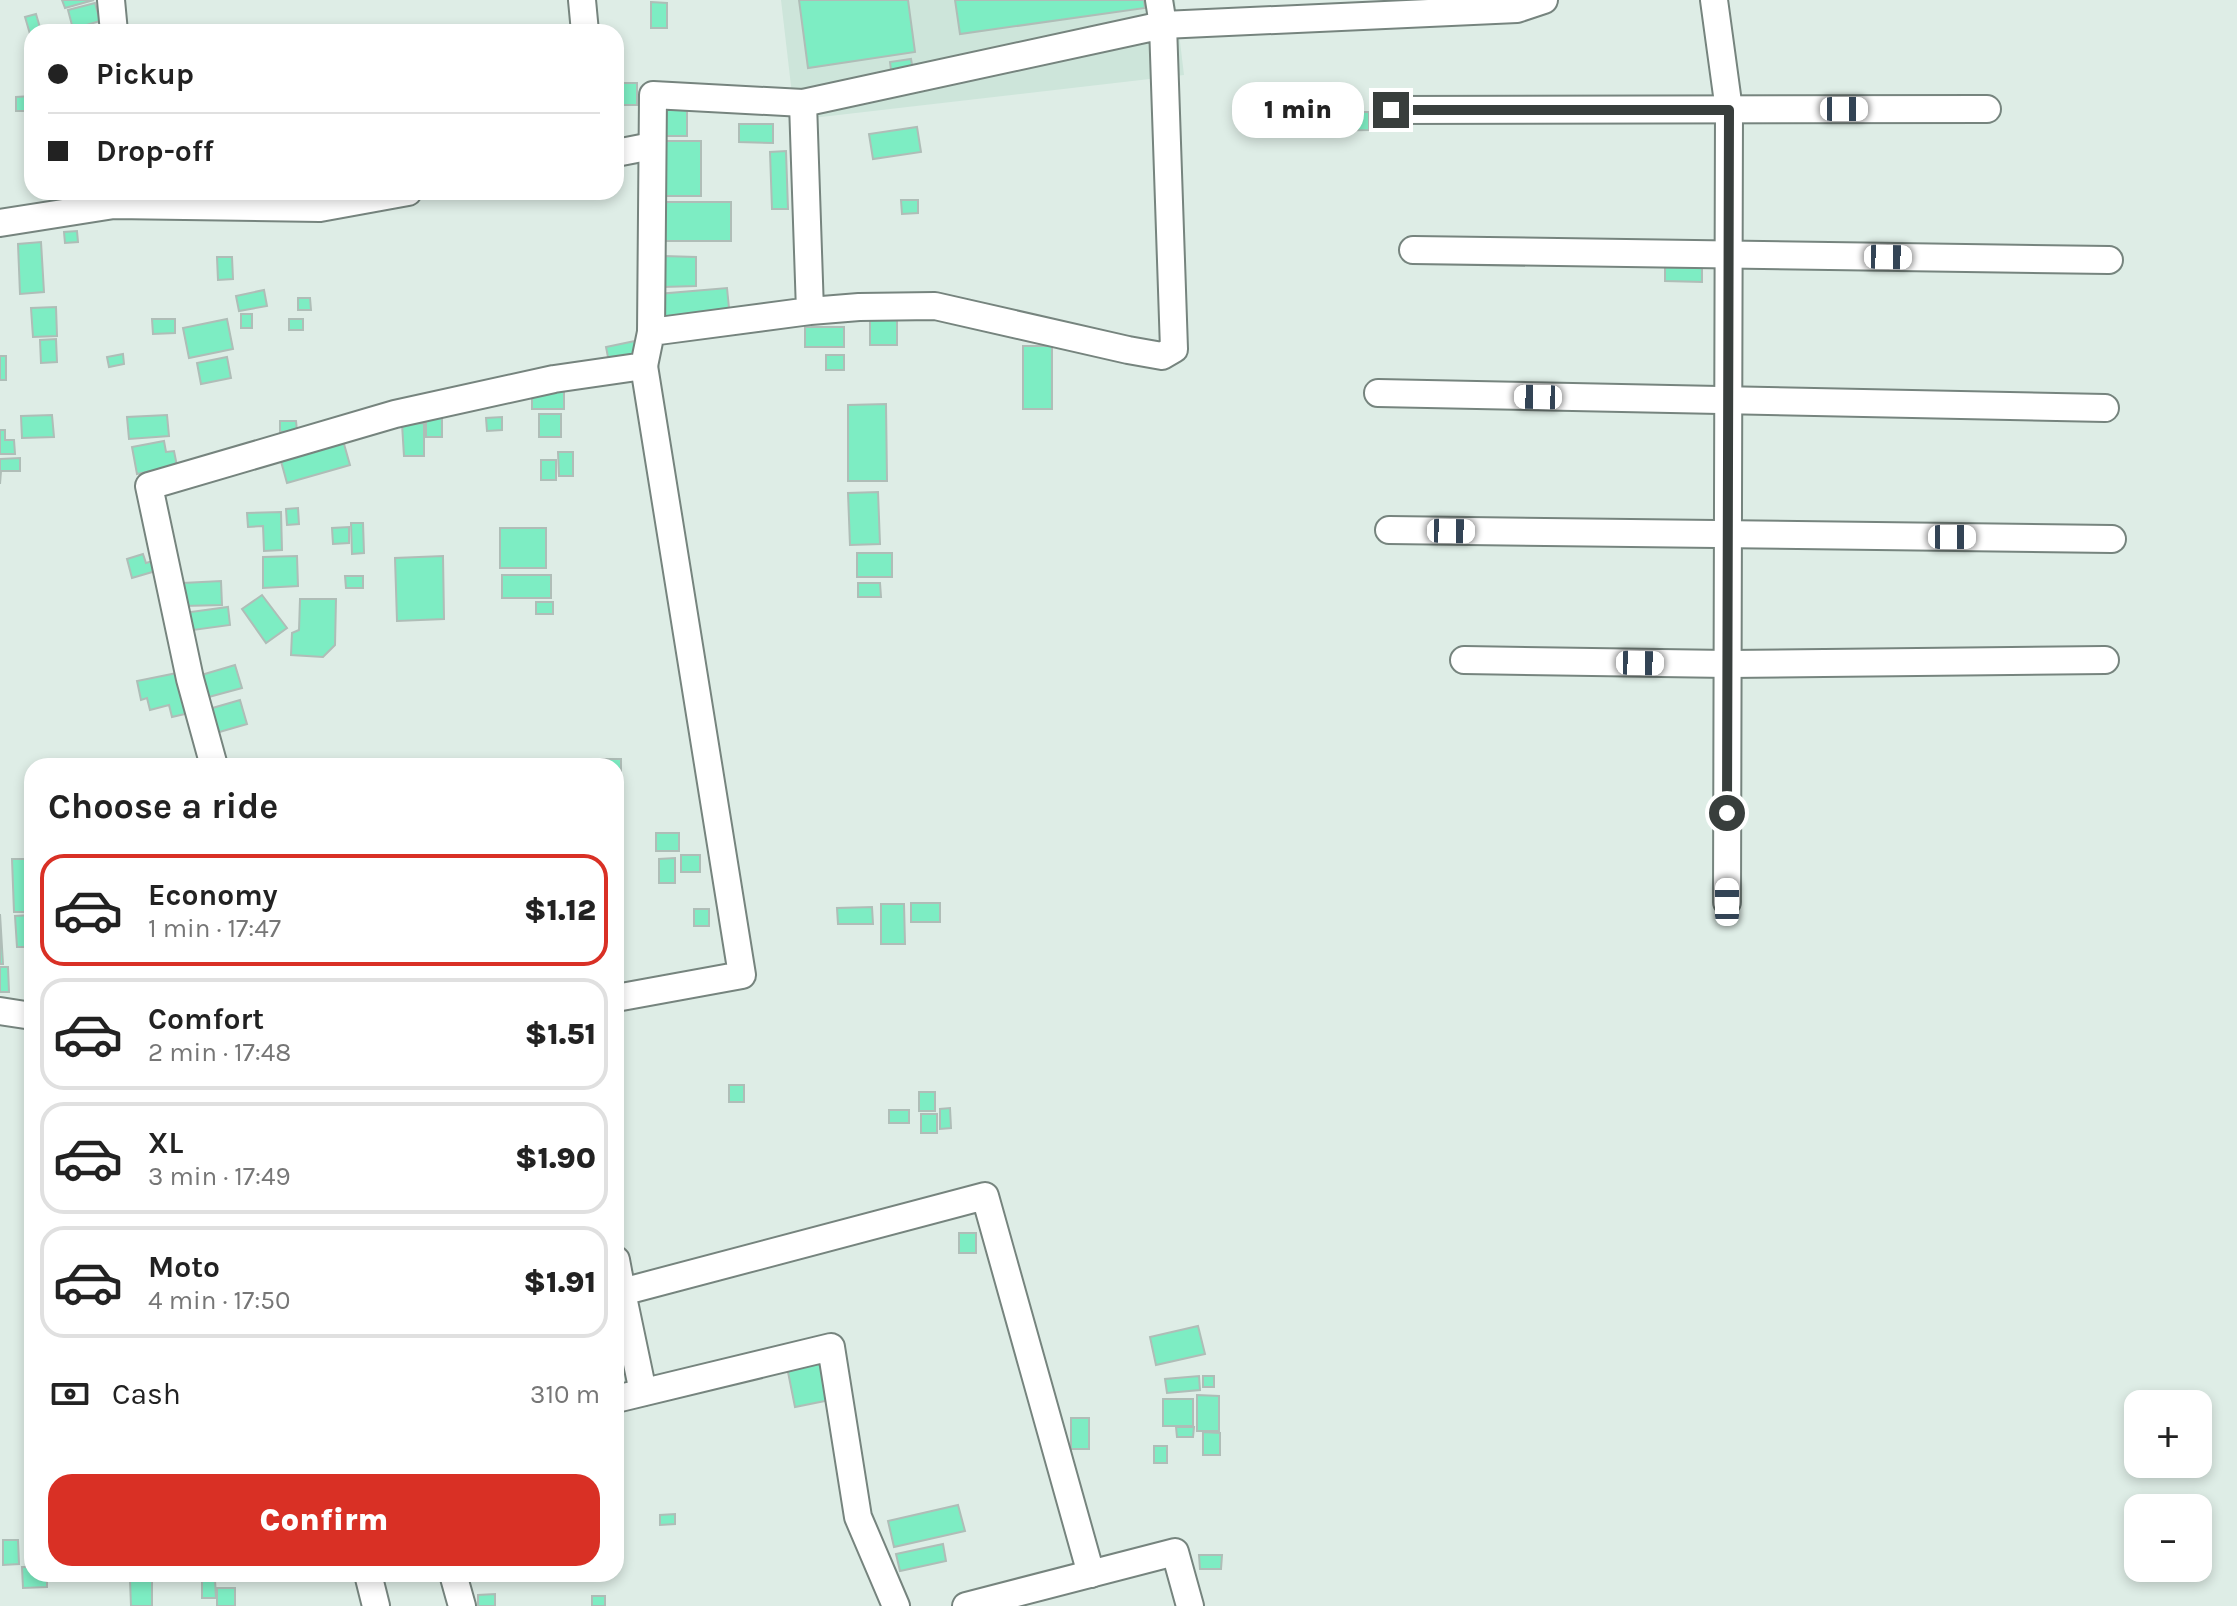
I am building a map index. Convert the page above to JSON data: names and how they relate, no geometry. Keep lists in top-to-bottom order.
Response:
{
  "page": {
    "banner": ["Pickup", "Drop-off"],
    "bubble": "1 min",
    "heading": "Choose a ride",
    "list": [
      {
        "name": "Economy",
        "note": "1 min · 17:47",
        "value": "$1.12"
      },
      {
        "name": "Comfort",
        "note": "2 min · 17:48",
        "value": "$1.51"
      },
      {
        "name": "XL",
        "note": "3 min · 17:49",
        "value": "$1.90"
      },
      {
        "name": "Moto",
        "note": "4 min · 17:50",
        "value": "$1.91"
      }
    ],
    "pay": ["Cash", "310 m"],
    "map_buttons": ["+", "−"],
    "buttons": "Confirm"
  }
}
